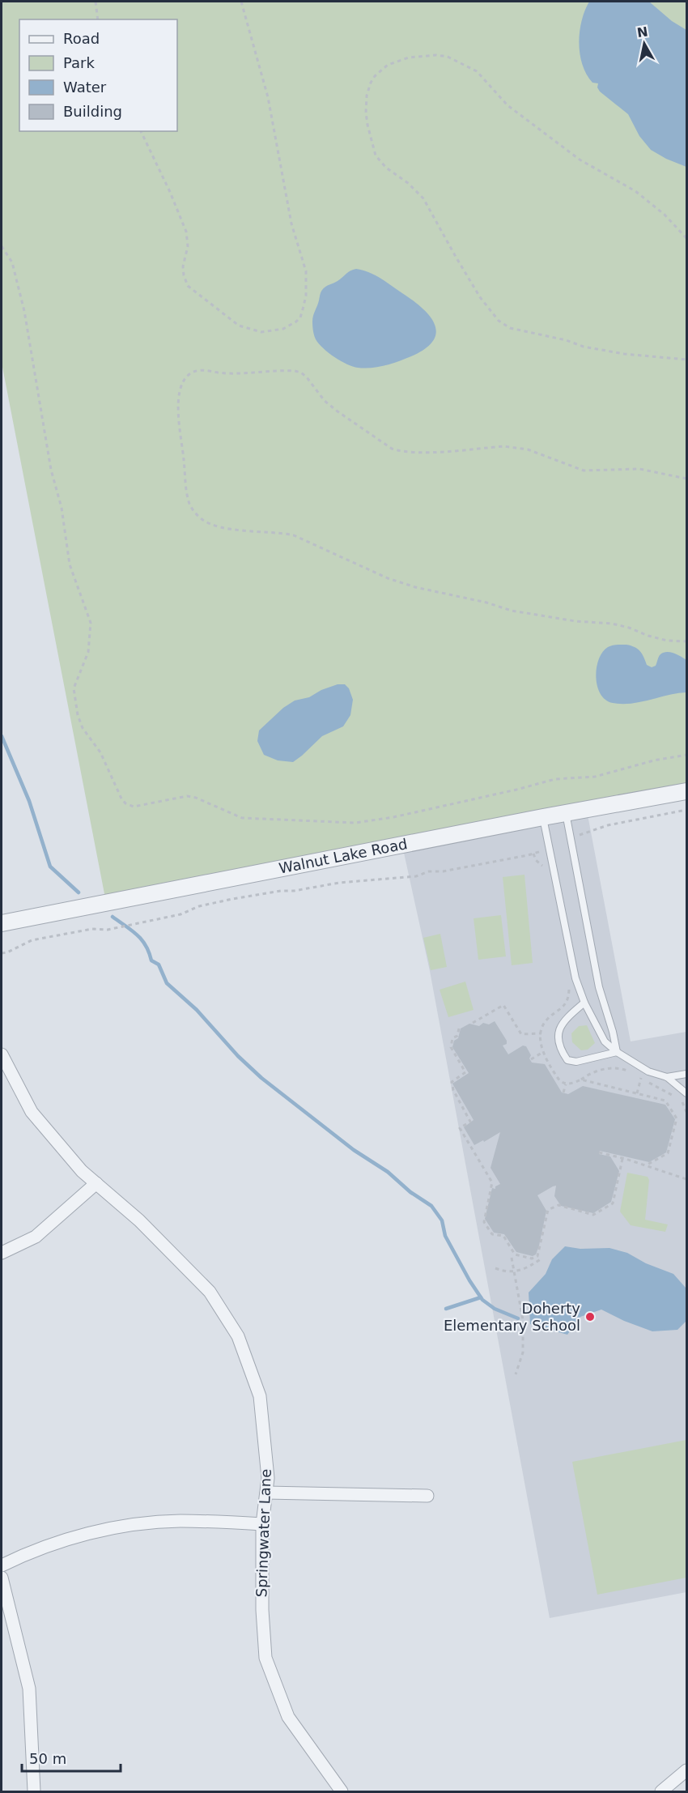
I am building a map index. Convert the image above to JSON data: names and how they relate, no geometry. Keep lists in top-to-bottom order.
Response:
{
  "streets": {
    "street": ["Walnut Lake Road", "Springwater Lane"]
  },
  "places": ["Doherty Elementary School"],
  "legend": [
    "Road",
    "Park",
    "Water",
    "Building"
  ],
  "scale_bar": "50 m",
  "north": "top"
}
